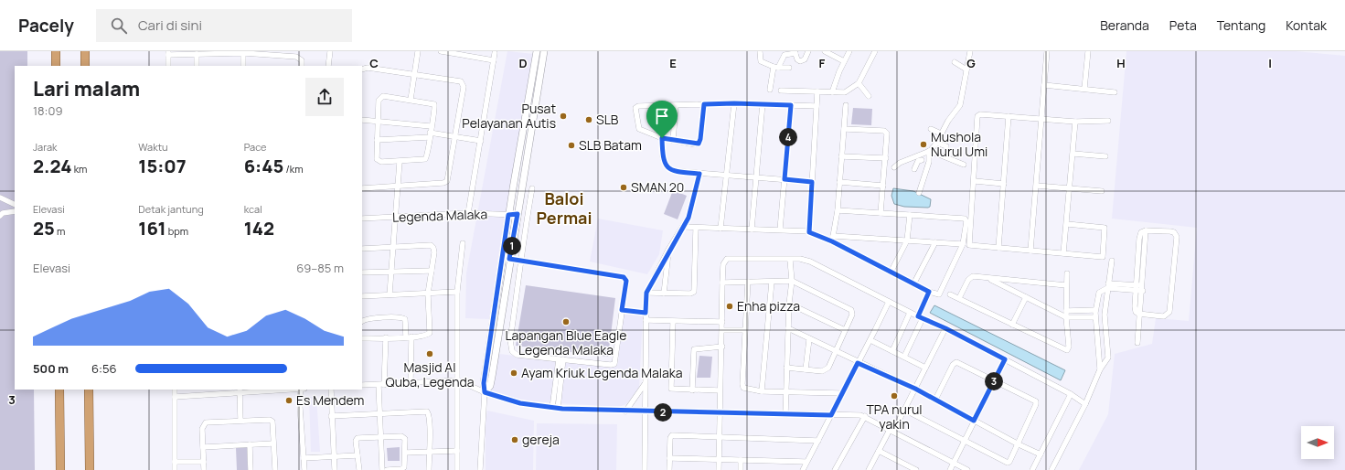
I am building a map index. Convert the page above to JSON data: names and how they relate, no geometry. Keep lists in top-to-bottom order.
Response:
{
  "streets": {
    "street": ["Legenda Malaka"]
  },
  "districts": ["Baloi Permai"],
  "places": [
    "Pusat Pelayanan Autis",
    "SLB",
    "Mushola Nurul Umi",
    "SLB Batam",
    "SMAN 20",
    "Enha pizza",
    "Lapangan Blue Eagle Legenda Malaka",
    "Masjid Al Quba, Legenda",
    "Ayam Kriuk Legenda Malaka",
    "TPA nurul yakin",
    "Es Mendem",
    "gereja"
  ],
  "north": "right",
  "page": {
    "header": "Pacely",
    "search": "Cari di sini",
    "nav": [
      "Beranda",
      "Peta",
      "Tentang",
      "Kontak"
    ],
    "heading": ["Lari malam", "18:09"],
    "pins": [
      "4",
      "1",
      "3",
      "2"
    ],
    "stats": [
      ["Jarak", "2.24 km"],
      ["Waktu", "15:07"],
      ["Pace", "6:45 /km"],
      ["Elevasi", "25 m"],
      ["Detak jantung", "161 bpm"],
      ["kcal", "142"]
    ],
    "chart": ["Elevasi", "69–85 m"],
    "list": [
      {
        "name": "500 m",
        "note": "6:56"
      }
    ]
  },
  "grid": {
    "columns": [
      "C",
      "D",
      "E",
      "F",
      "G",
      "H",
      "I"
    ],
    "rows": ["3"]
  }
}
